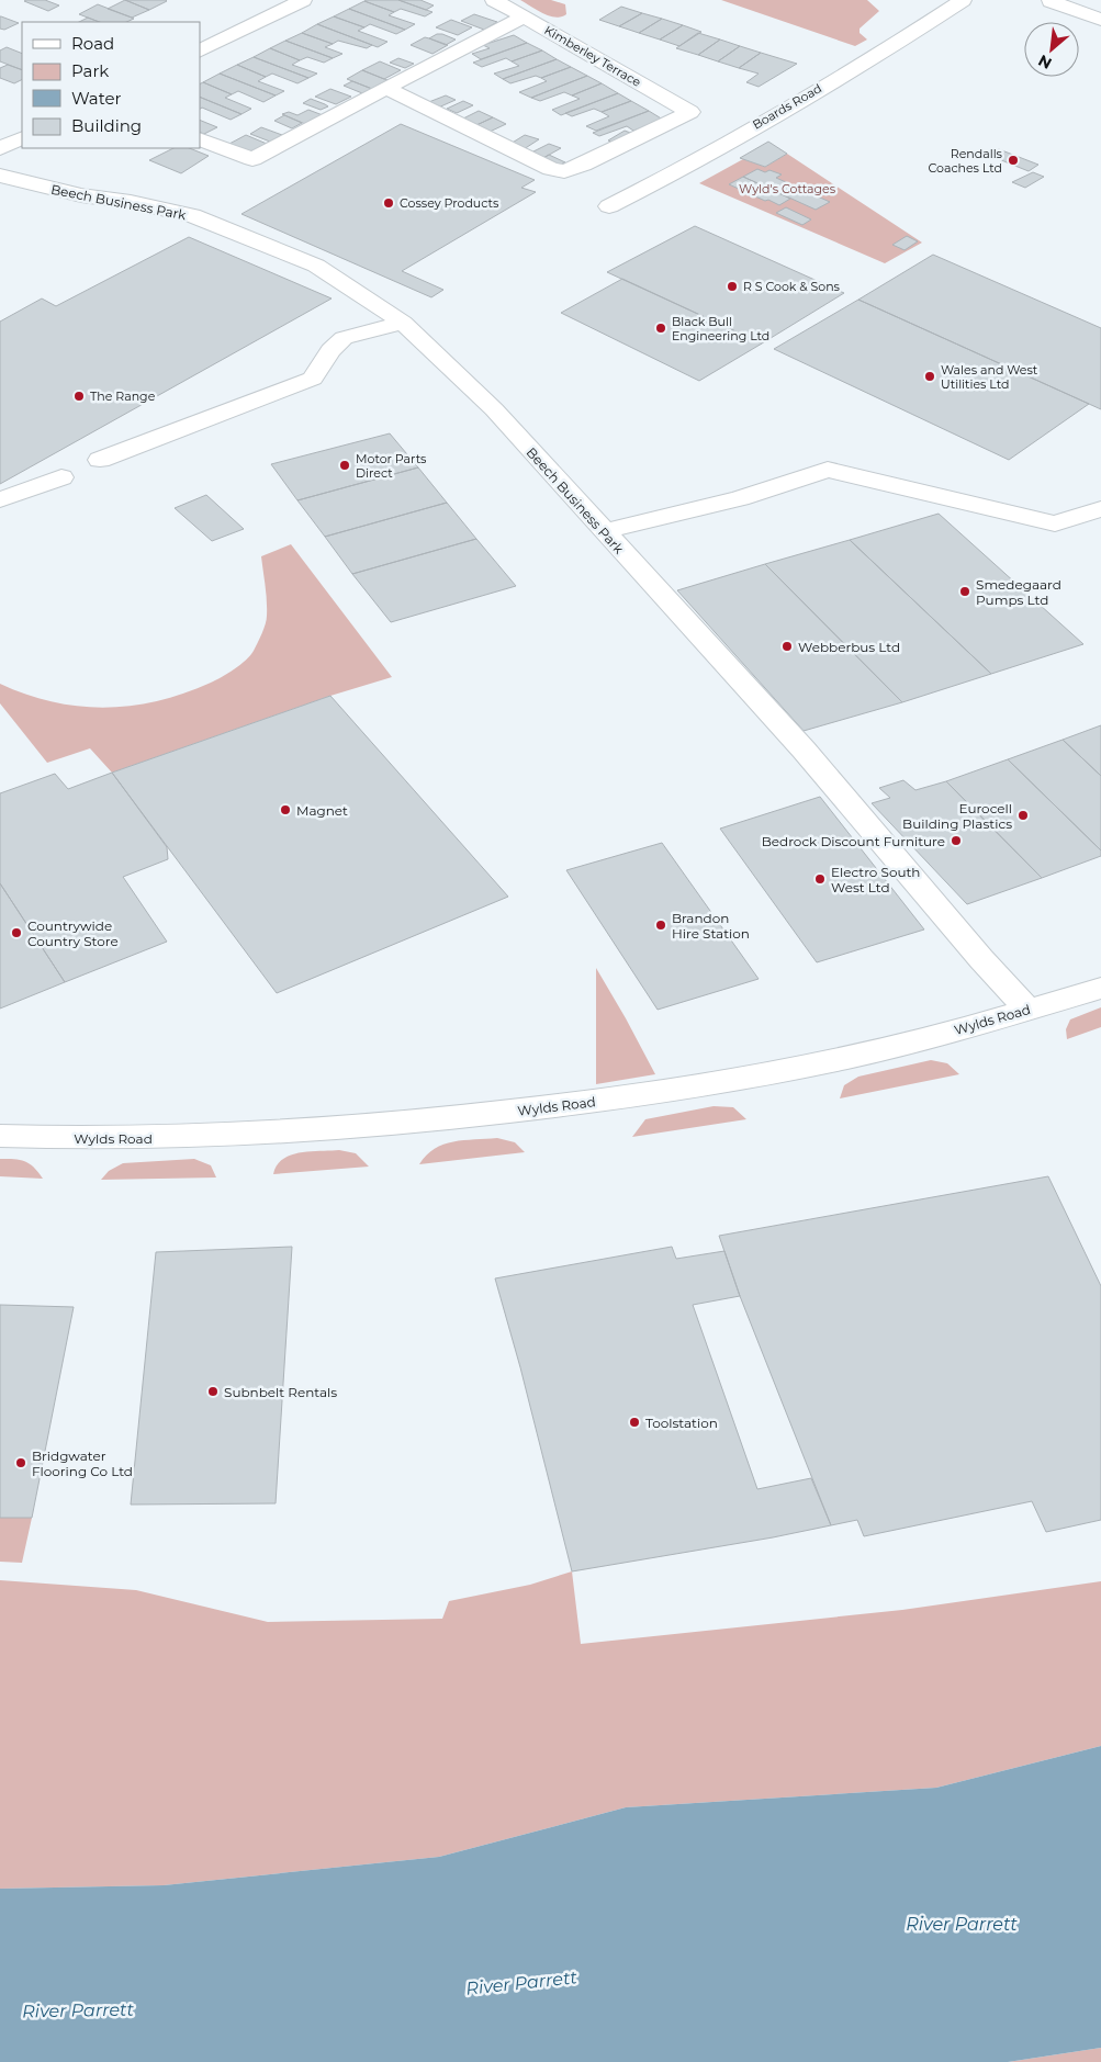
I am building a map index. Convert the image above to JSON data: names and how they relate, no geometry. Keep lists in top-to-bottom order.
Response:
{
  "streets": {
    "street": [
      "Kimberley Terrace",
      "Boards Road",
      "Beech Business Park",
      "Wylds Road"
    ]
  },
  "crossings": [
    ["Beech Business Park", "Wylds Road"]
  ],
  "water": ["River Parrett"],
  "parks": ["Wyld's Cottages"],
  "places": [
    "Rendalls Coaches Ltd",
    "Cossey Products",
    "R S Cook & Sons",
    "Black Bull Engineering Ltd",
    "Wales and West Utilities Ltd",
    "The Range",
    "Motor Parts Direct",
    "Smedegaard Pumps Ltd",
    "Webberbus Ltd",
    "Magnet",
    "Eurocell Building Plastics",
    "Bedrock Discount Furniture",
    "Electro South West Ltd",
    "Brandon Hire Station",
    "Countrywide Country Store",
    "Subnbelt Rentals",
    "Toolstation",
    "Bridgwater Flooring Co Ltd"
  ],
  "legend": [
    "Road",
    "Park",
    "Water",
    "Building"
  ],
  "north": "bottom left"
}
